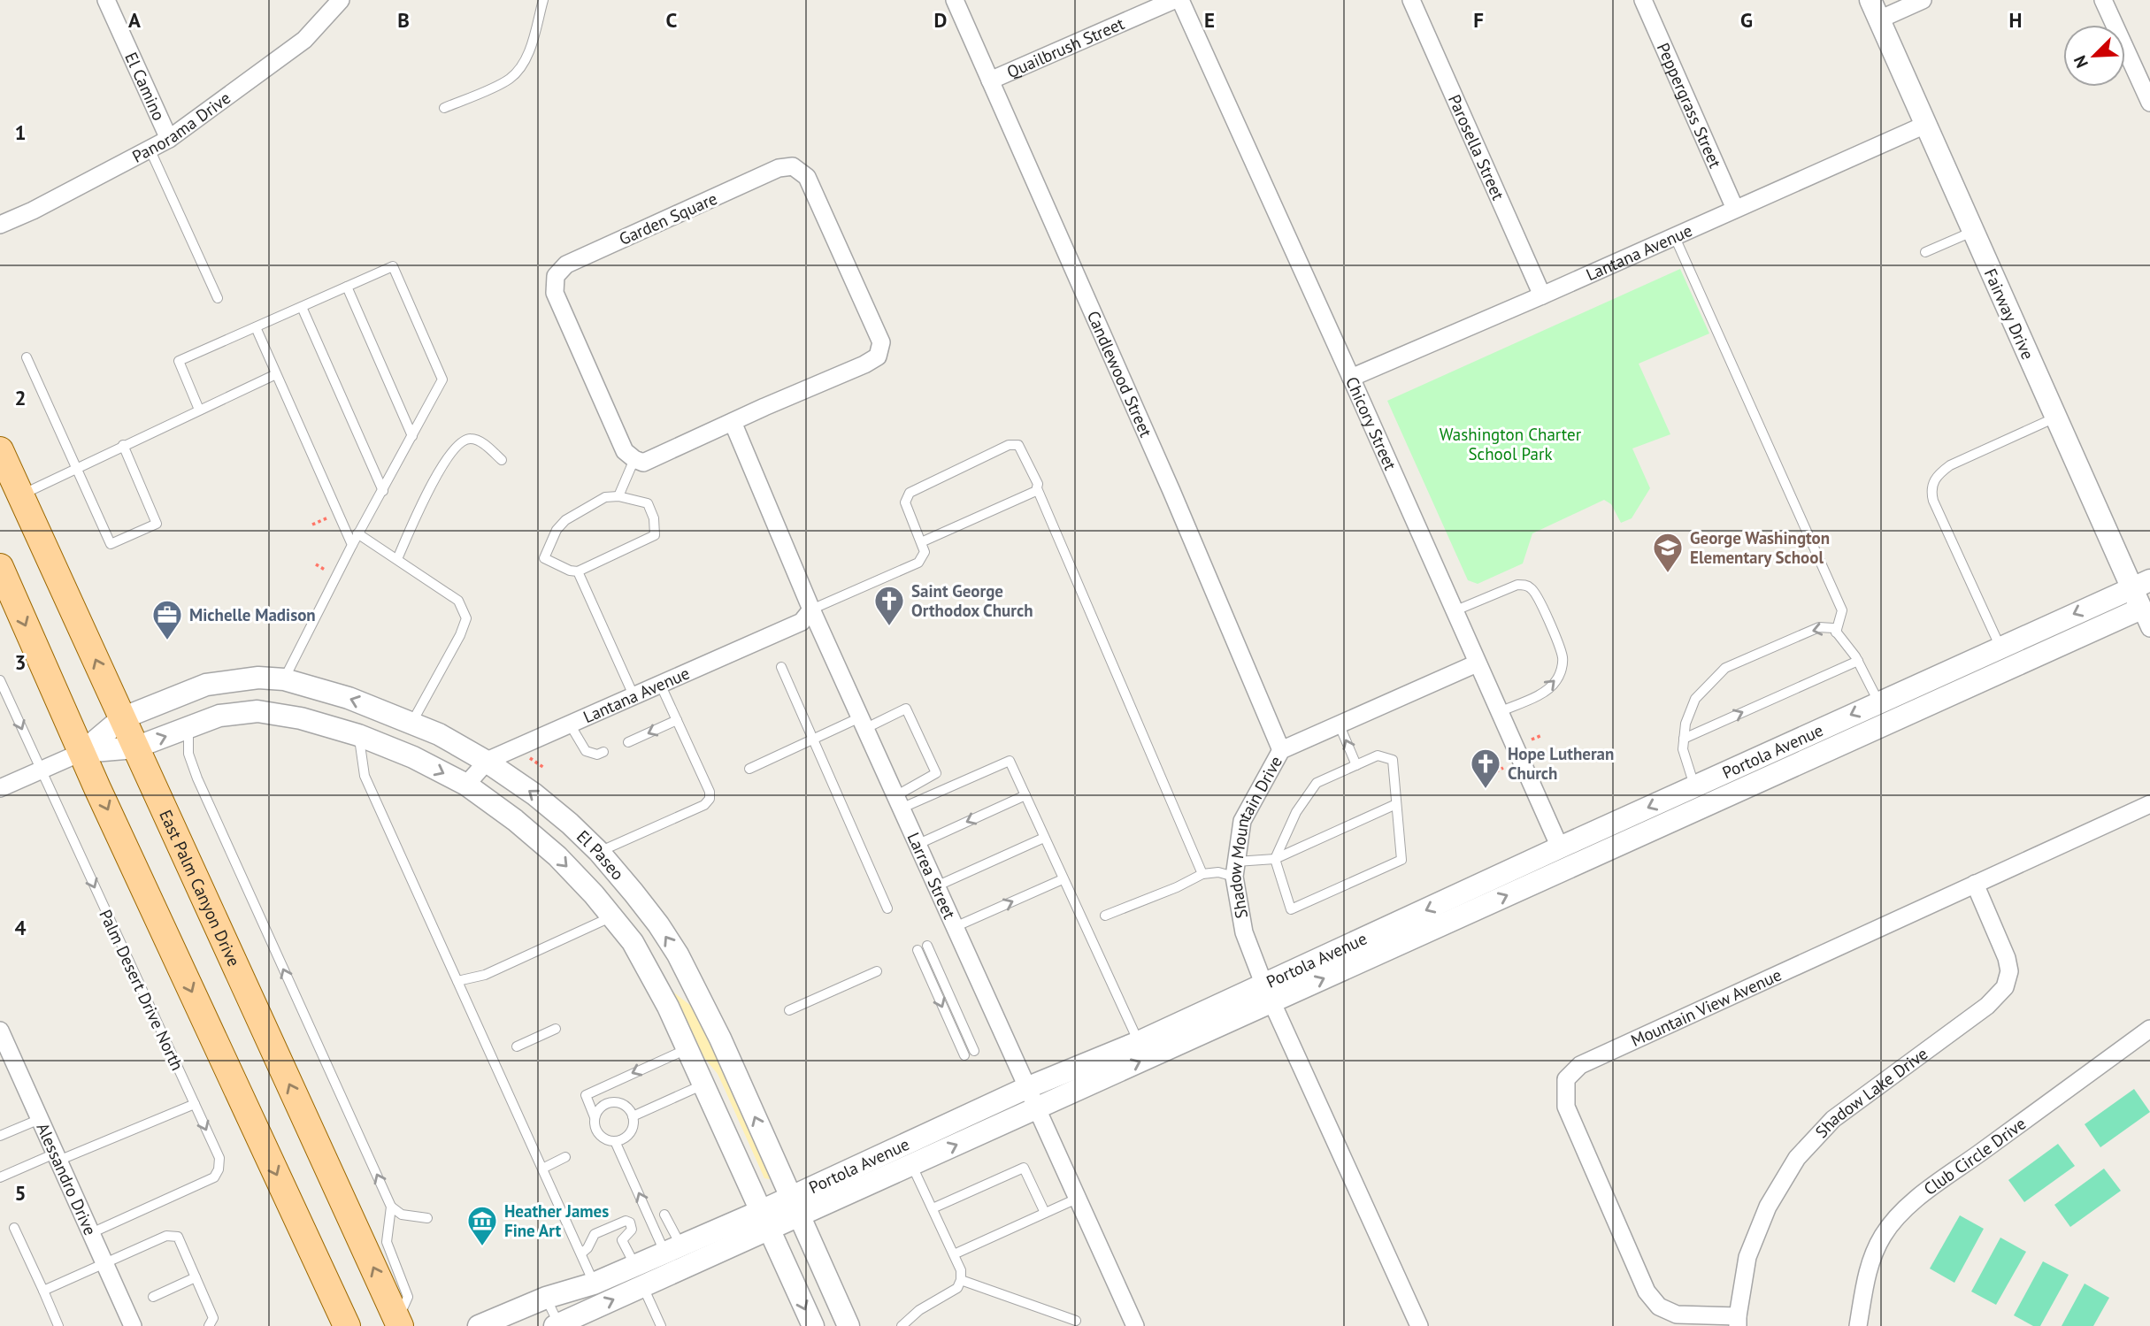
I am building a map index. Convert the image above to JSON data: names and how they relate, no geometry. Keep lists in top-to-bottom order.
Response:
{
  "streets": {
    "main road": ["East Palm Canyon Drive"],
    "street": [
      "Quailbrush Street",
      "El Camino",
      "Peppergrass Street",
      "Panorama Drive",
      "Parosella Street",
      "Garden Square",
      "Lantana Avenue",
      "Fairway Drive",
      "Candlewood Street",
      "Chicory Street",
      "Portola Avenue",
      "Shadow Mountain Drive",
      "El Paseo",
      "Larrea Street",
      "Mountain View Avenue",
      "Shadow Lake Drive",
      "Club Circle Drive",
      "Alessandro Drive"
    ],
    "lane": ["Palm Desert Drive North"]
  },
  "crossings": [
    ["Quailbrush Street", "Candlewood Street"],
    ["El Camino", "Panorama Drive"],
    ["Peppergrass Street", "Lantana Avenue"],
    ["Parosella Street", "Lantana Avenue"],
    ["Garden Square", "Larrea Street"],
    ["Lantana Avenue", "Fairway Drive"],
    ["Lantana Avenue", "Chicory Street"],
    ["Lantana Avenue", "El Paseo"],
    ["Lantana Avenue", "Larrea Street"],
    ["Fairway Drive", "Portola Avenue"],
    ["Candlewood Street", "Shadow Mountain Drive"],
    ["Chicory Street", "Portola Avenue"],
    ["Chicory Street", "Shadow Mountain Drive"],
    ["Portola Avenue", "Shadow Mountain Drive"],
    ["Portola Avenue", "El Paseo"],
    ["Portola Avenue", "Larrea Street"],
    ["El Paseo", "East Palm Canyon Drive"],
    ["Palm Desert Drive North", "Alessandro Drive"],
    ["Mountain View Avenue", "Shadow Lake Drive"]
  ],
  "one_way": ["Palm Desert Drive North"],
  "parks": ["Washington Charter School Park"],
  "places": {
    "school or university": ["George Washington Elementary School"],
    "church": ["Saint George Orthodox Church", "Hope Lutheran Church"],
    "office": ["Michelle Madison"],
    "museum": ["Heather James Fine Art"]
  },
  "north": "bottom left",
  "grid": {
    "columns": [
      "A",
      "B",
      "C",
      "D",
      "E",
      "F",
      "G",
      "H"
    ],
    "rows": [
      "1",
      "2",
      "3",
      "4",
      "5"
    ]
  }
}
